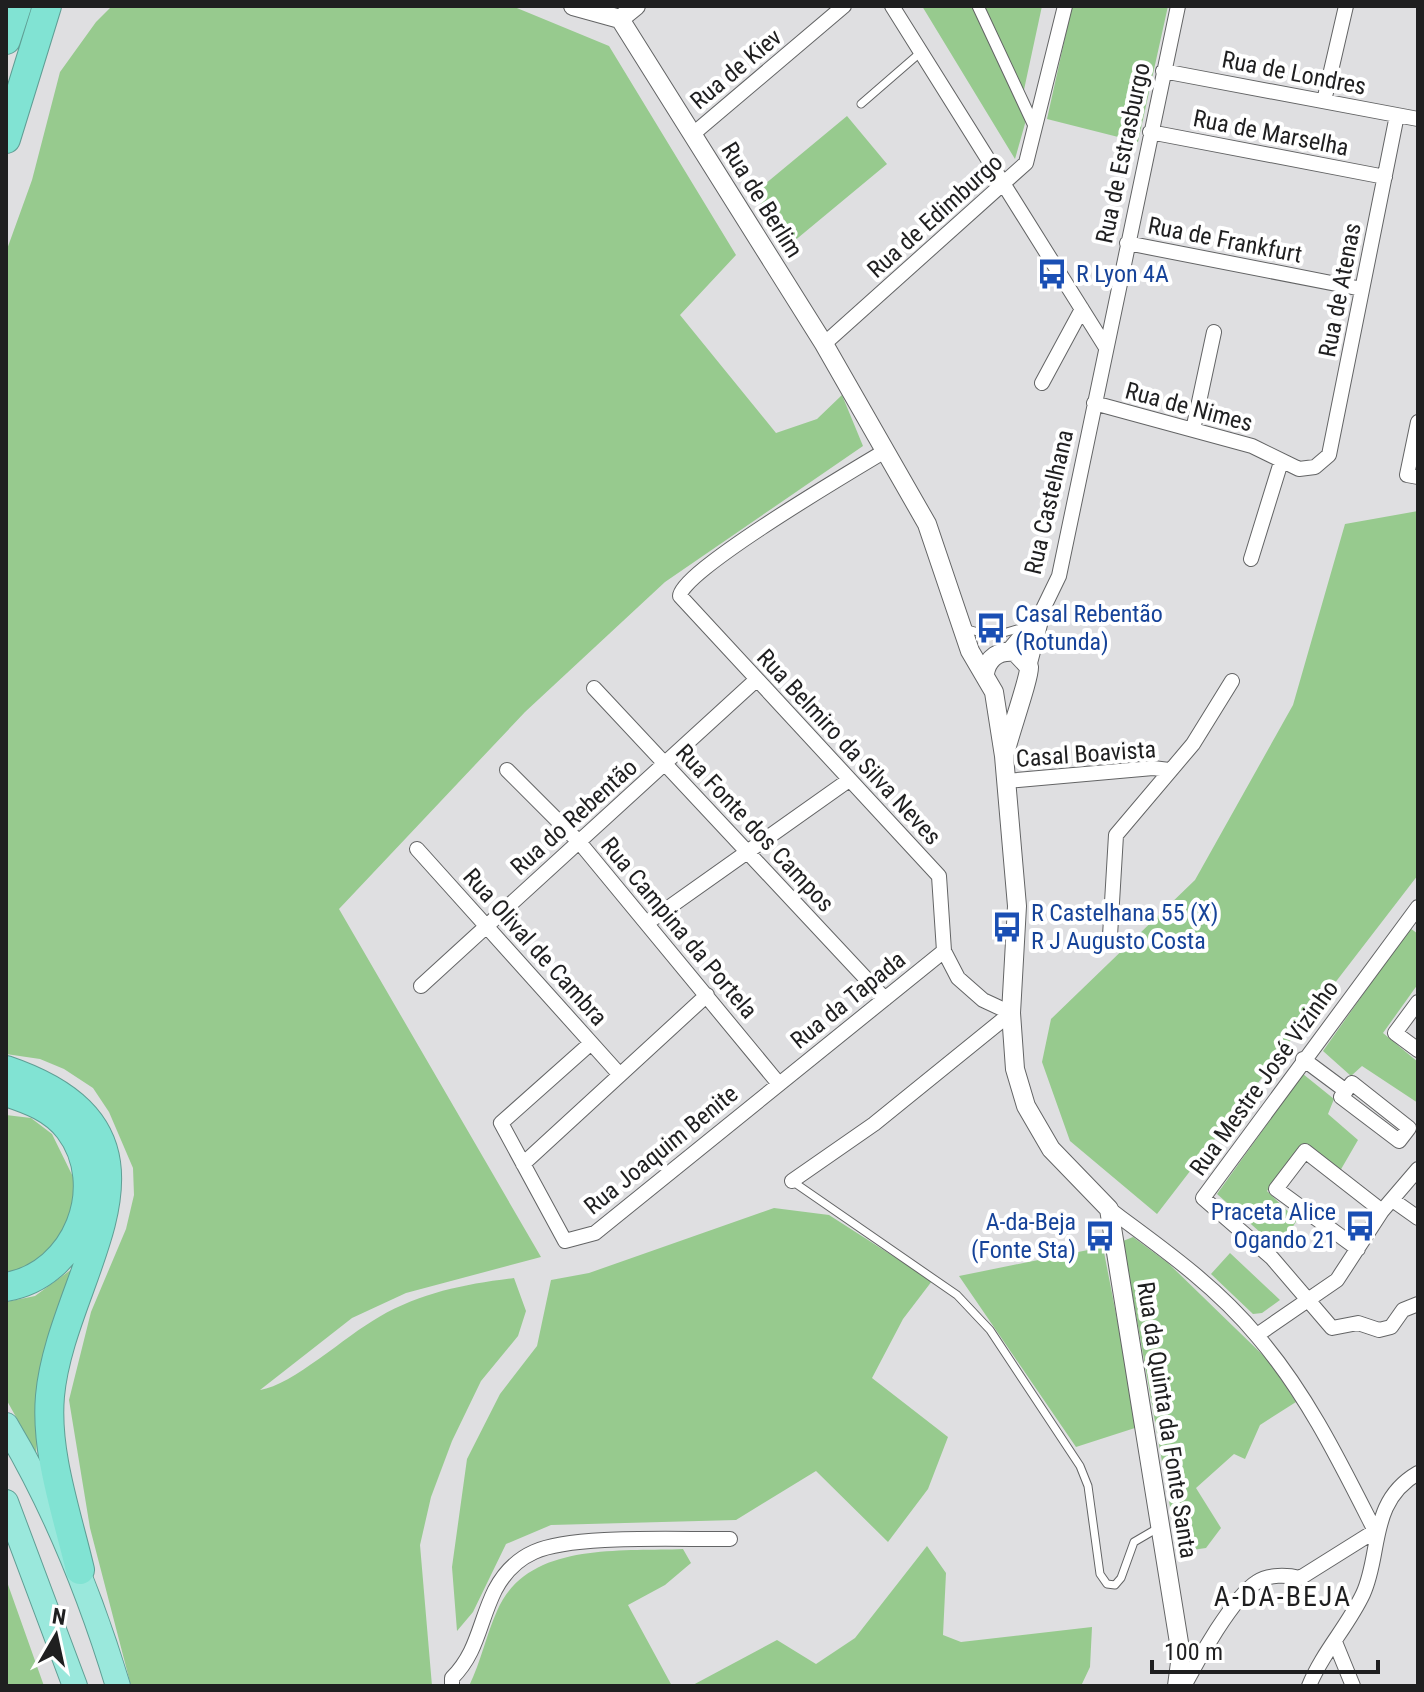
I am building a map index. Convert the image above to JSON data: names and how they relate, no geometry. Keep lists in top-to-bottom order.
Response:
{
  "streets": {
    "street": [
      "Rua de Kiev",
      "Rua de Londres",
      "Rua de Marselha",
      "Rua de Estrasburgo",
      "Rua de Berlim",
      "Rua de Edimburgo",
      "Rua de Frankfurt",
      "Rua de Atenas",
      "Rua de Nimes",
      "Rua Castelhana",
      "Rua Belmiro da Silva Neves",
      "Casal Boavista",
      "Rua do Rebentão",
      "Rua Fonte dos Campos",
      "Rua Campina da Portela",
      "Rua Olival de Cambra",
      "Rua da Tapada",
      "Rua Mestre José Vizinho",
      "Rua Joaquim Benite",
      "Rua da Quinta da Fonte Santa"
    ]
  },
  "crossings": [
    ["Rua de Kiev", "Rua de Berlim"],
    ["Rua de Londres", "Rua de Estrasburgo"],
    ["Rua de Londres", "Rua de Atenas"],
    ["Rua de Marselha", "Rua de Estrasburgo"],
    ["Rua de Marselha", "Rua de Atenas"],
    ["Rua de Estrasburgo", "Rua de Frankfurt"],
    ["Rua de Estrasburgo", "Rua de Nimes"],
    ["Rua de Estrasburgo", "Rua Castelhana"],
    ["Rua de Berlim", "Rua de Edimburgo"],
    ["Rua de Berlim", "Rua Castelhana"],
    ["Rua de Berlim", "Rua Belmiro da Silva Neves"],
    ["Rua de Frankfurt", "Rua de Atenas"],
    ["Rua de Atenas", "Rua de Nimes"],
    ["Rua de Nimes", "Rua Castelhana"],
    ["Rua Belmiro da Silva Neves", "Rua do Rebentão"],
    ["Rua Belmiro da Silva Neves", "Rua da Tapada"],
    ["Rua do Rebentão", "Rua Fonte dos Campos"],
    ["Rua do Rebentão", "Rua Campina da Portela"],
    ["Rua do Rebentão", "Rua Olival de Cambra"],
    ["Rua Fonte dos Campos", "Rua da Tapada"],
    ["Rua Campina da Portela", "Rua da Tapada"],
    ["Rua Campina da Portela", "Rua Joaquim Benite"],
    ["Rua da Tapada", "Rua Joaquim Benite"]
  ],
  "districts": ["A-DA-BEJA"],
  "places": {
    "bus stop": [
      "R Lyon 4A",
      "Casal Rebentão (Rotunda)",
      "R Castelhana 55 (X) R J Augusto Costa",
      "Praceta Alice Ogando 21",
      "A-da-Beja (Fonte Sta)"
    ]
  },
  "scale_bar": "100 m",
  "north": "top"
}
